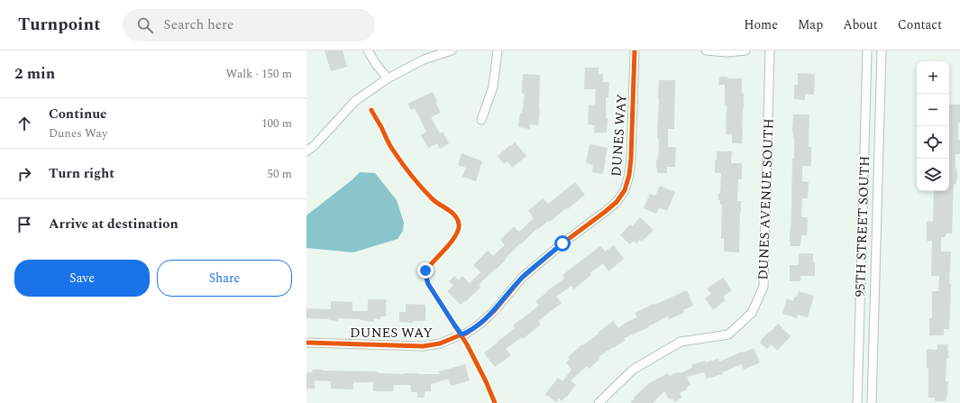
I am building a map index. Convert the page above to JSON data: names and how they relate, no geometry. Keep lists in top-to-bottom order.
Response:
{
  "streets": {
    "street": ["DUNES WAY", "DUNES AVENUE SOUTH", "95TH STREET SOUTH"]
  },
  "page": {
    "header": "Turnpoint",
    "search": "Search here",
    "nav": [
      "Home",
      "Map",
      "About",
      "Contact"
    ],
    "heading": ["2 min", "Walk · 150 m"],
    "map_buttons": ["+", "−"],
    "list": [
      ["Continue", "Dunes Way", "100 m"],
      ["Turn right", "50 m"],
      "Arrive at destination"
    ],
    "buttons": ["Save", "Share"]
  }
}
